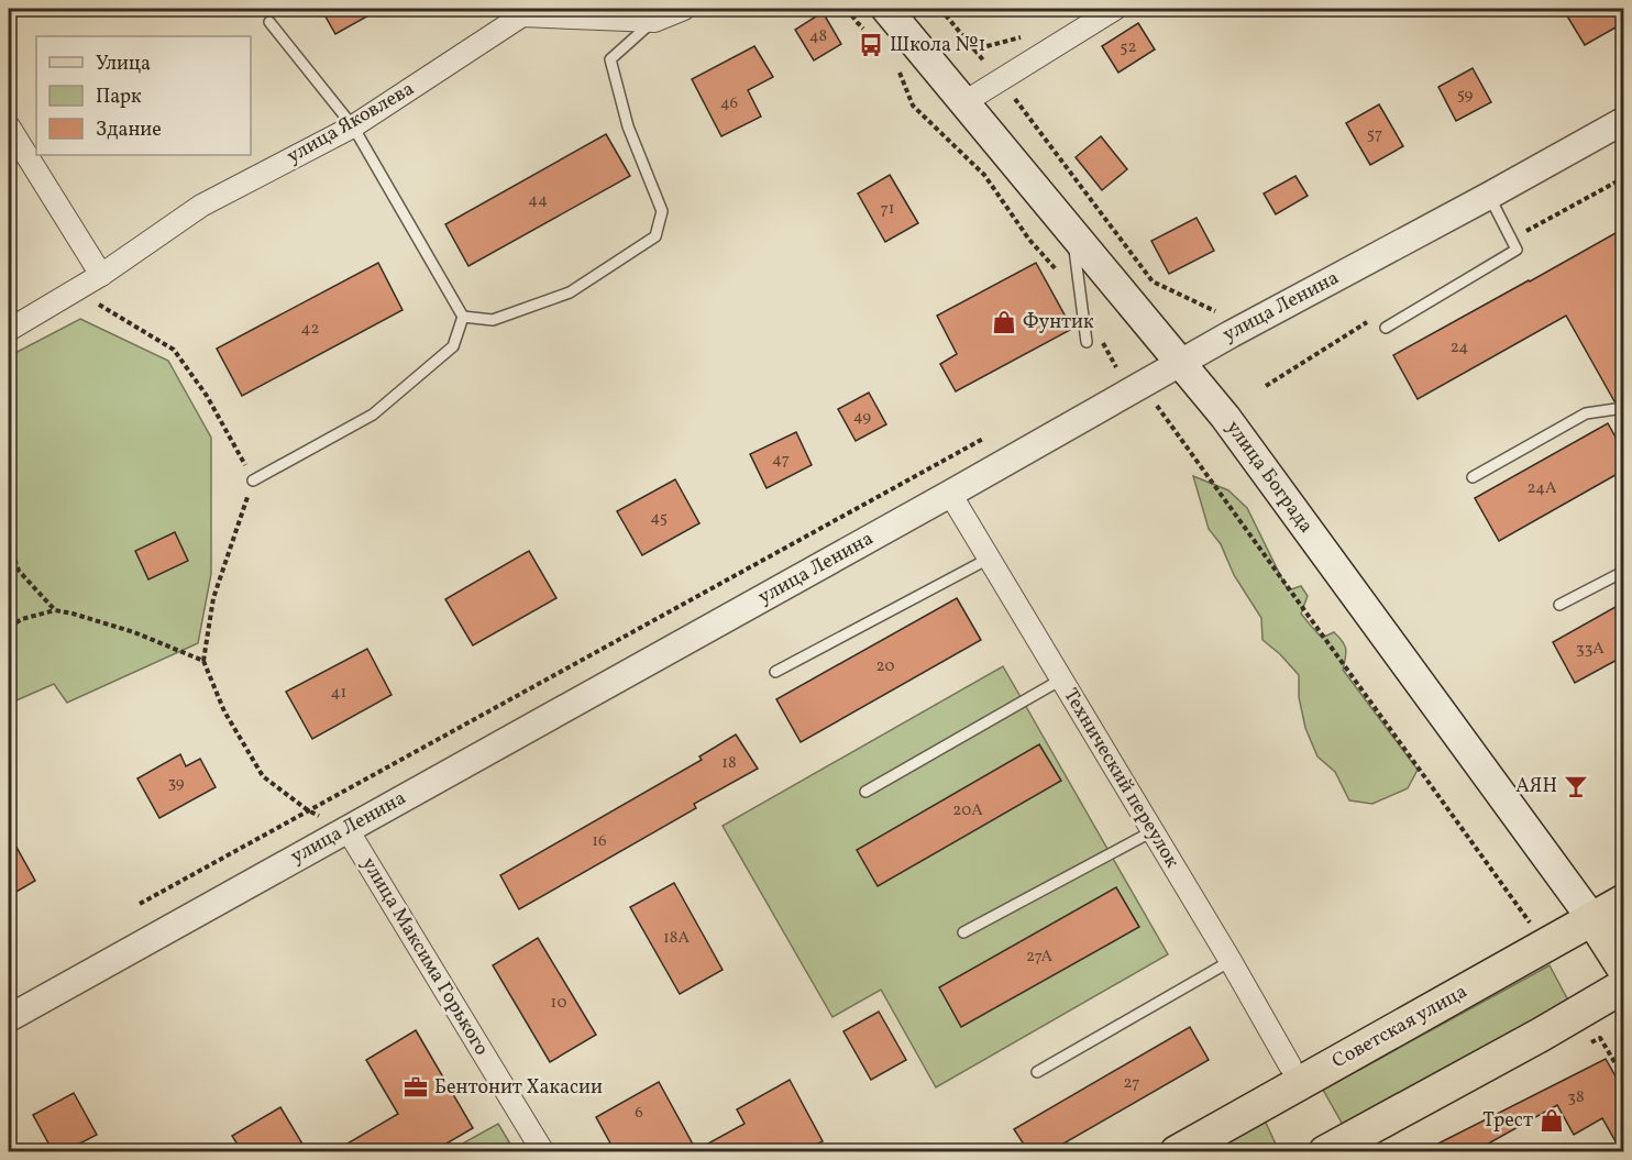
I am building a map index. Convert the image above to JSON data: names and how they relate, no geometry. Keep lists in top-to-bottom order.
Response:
{
  "streets": {
    "main road": ["улица Бограда", "Советская улица"],
    "street": [
      "улица Яковлева",
      "улица Ленина",
      "Технический переулок",
      "улица Максима Горького"
    ]
  },
  "crossings": [
    ["улица Ленина", "улица Бограда"],
    ["улица Ленина", "Технический переулок"],
    ["улица Ленина", "улица Максима Горького"],
    ["улица Бограда", "Советская улица"]
  ],
  "places": {
    "bus stop": ["Школа №1"],
    "shop": ["Фунтик", "Трест"],
    "bar": ["АЯН"],
    "office": ["Бентонит Хакасии"]
  },
  "house_numbers": [
    "48",
    "52",
    "59",
    "46",
    "57",
    "44",
    "71",
    "42",
    "24",
    "49",
    "47",
    "24А",
    "45",
    "33А",
    "20",
    "41",
    "18",
    "39",
    "20А",
    "16",
    "18А",
    "27А",
    "10",
    "27",
    "38",
    "6"
  ],
  "legend": ["Улица", "Парк", "Здание"]
}
